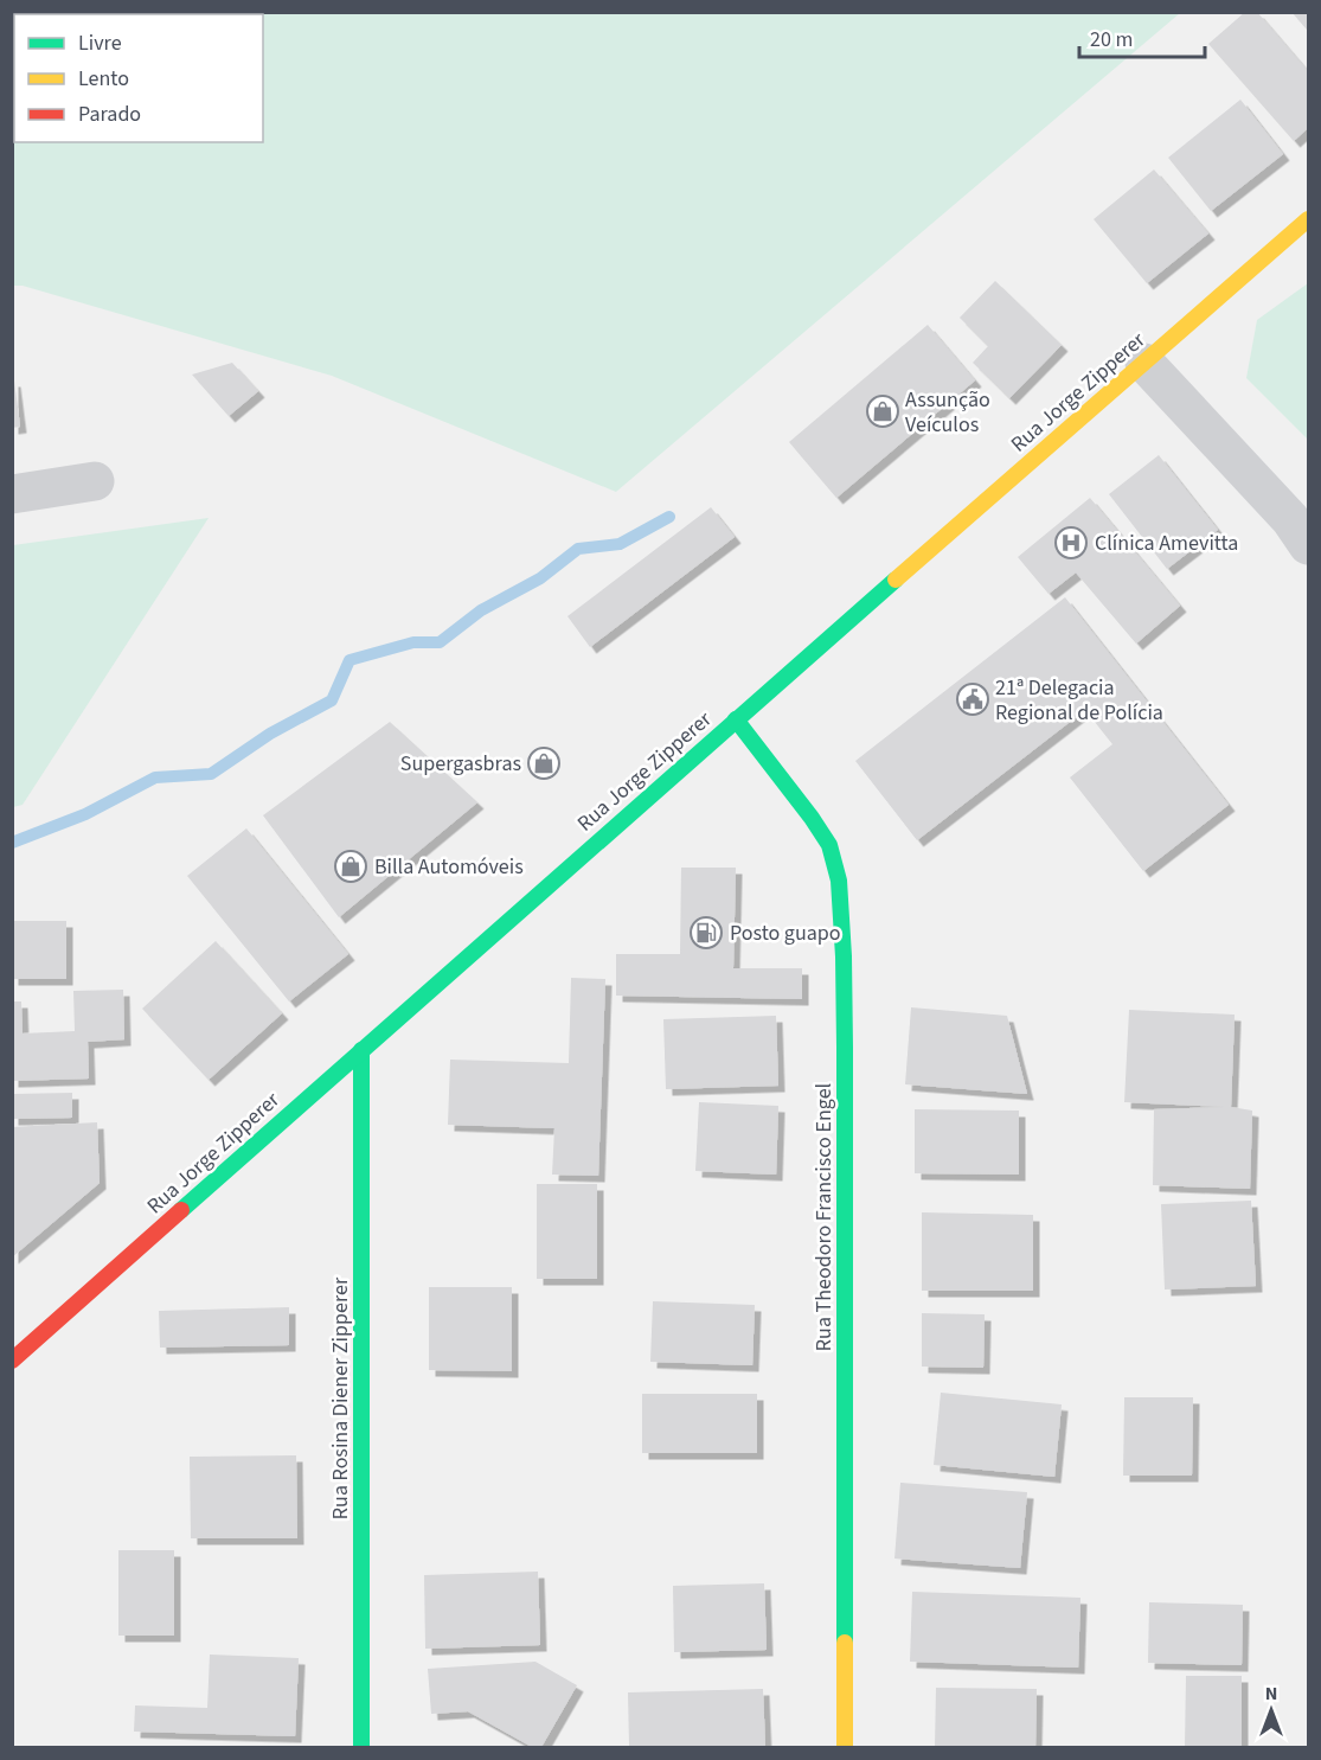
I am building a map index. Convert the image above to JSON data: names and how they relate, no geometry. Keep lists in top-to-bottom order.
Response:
{
  "streets": {
    "street": ["Rua Jorge Zipperer", "Rua Theodoro Francisco Engel", "Rua Rosina Diener Zipperer"]
  },
  "crossings": [
    ["Rua Jorge Zipperer", "Rua Theodoro Francisco Engel"],
    ["Rua Jorge Zipperer", "Rua Rosina Diener Zipperer"]
  ],
  "places": {
    "shop": ["Assunção Veículos", "Supergasbras", "Billa Automóveis"],
    "hospital": ["Clínica Amevitta"],
    "public building": ["21ª Delegacia Regional de Polícia"],
    "fuel station": ["Posto guapo"]
  },
  "legend": ["Livre", "Lento", "Parado"],
  "scale_bar": "20 m",
  "north": "top"
}
